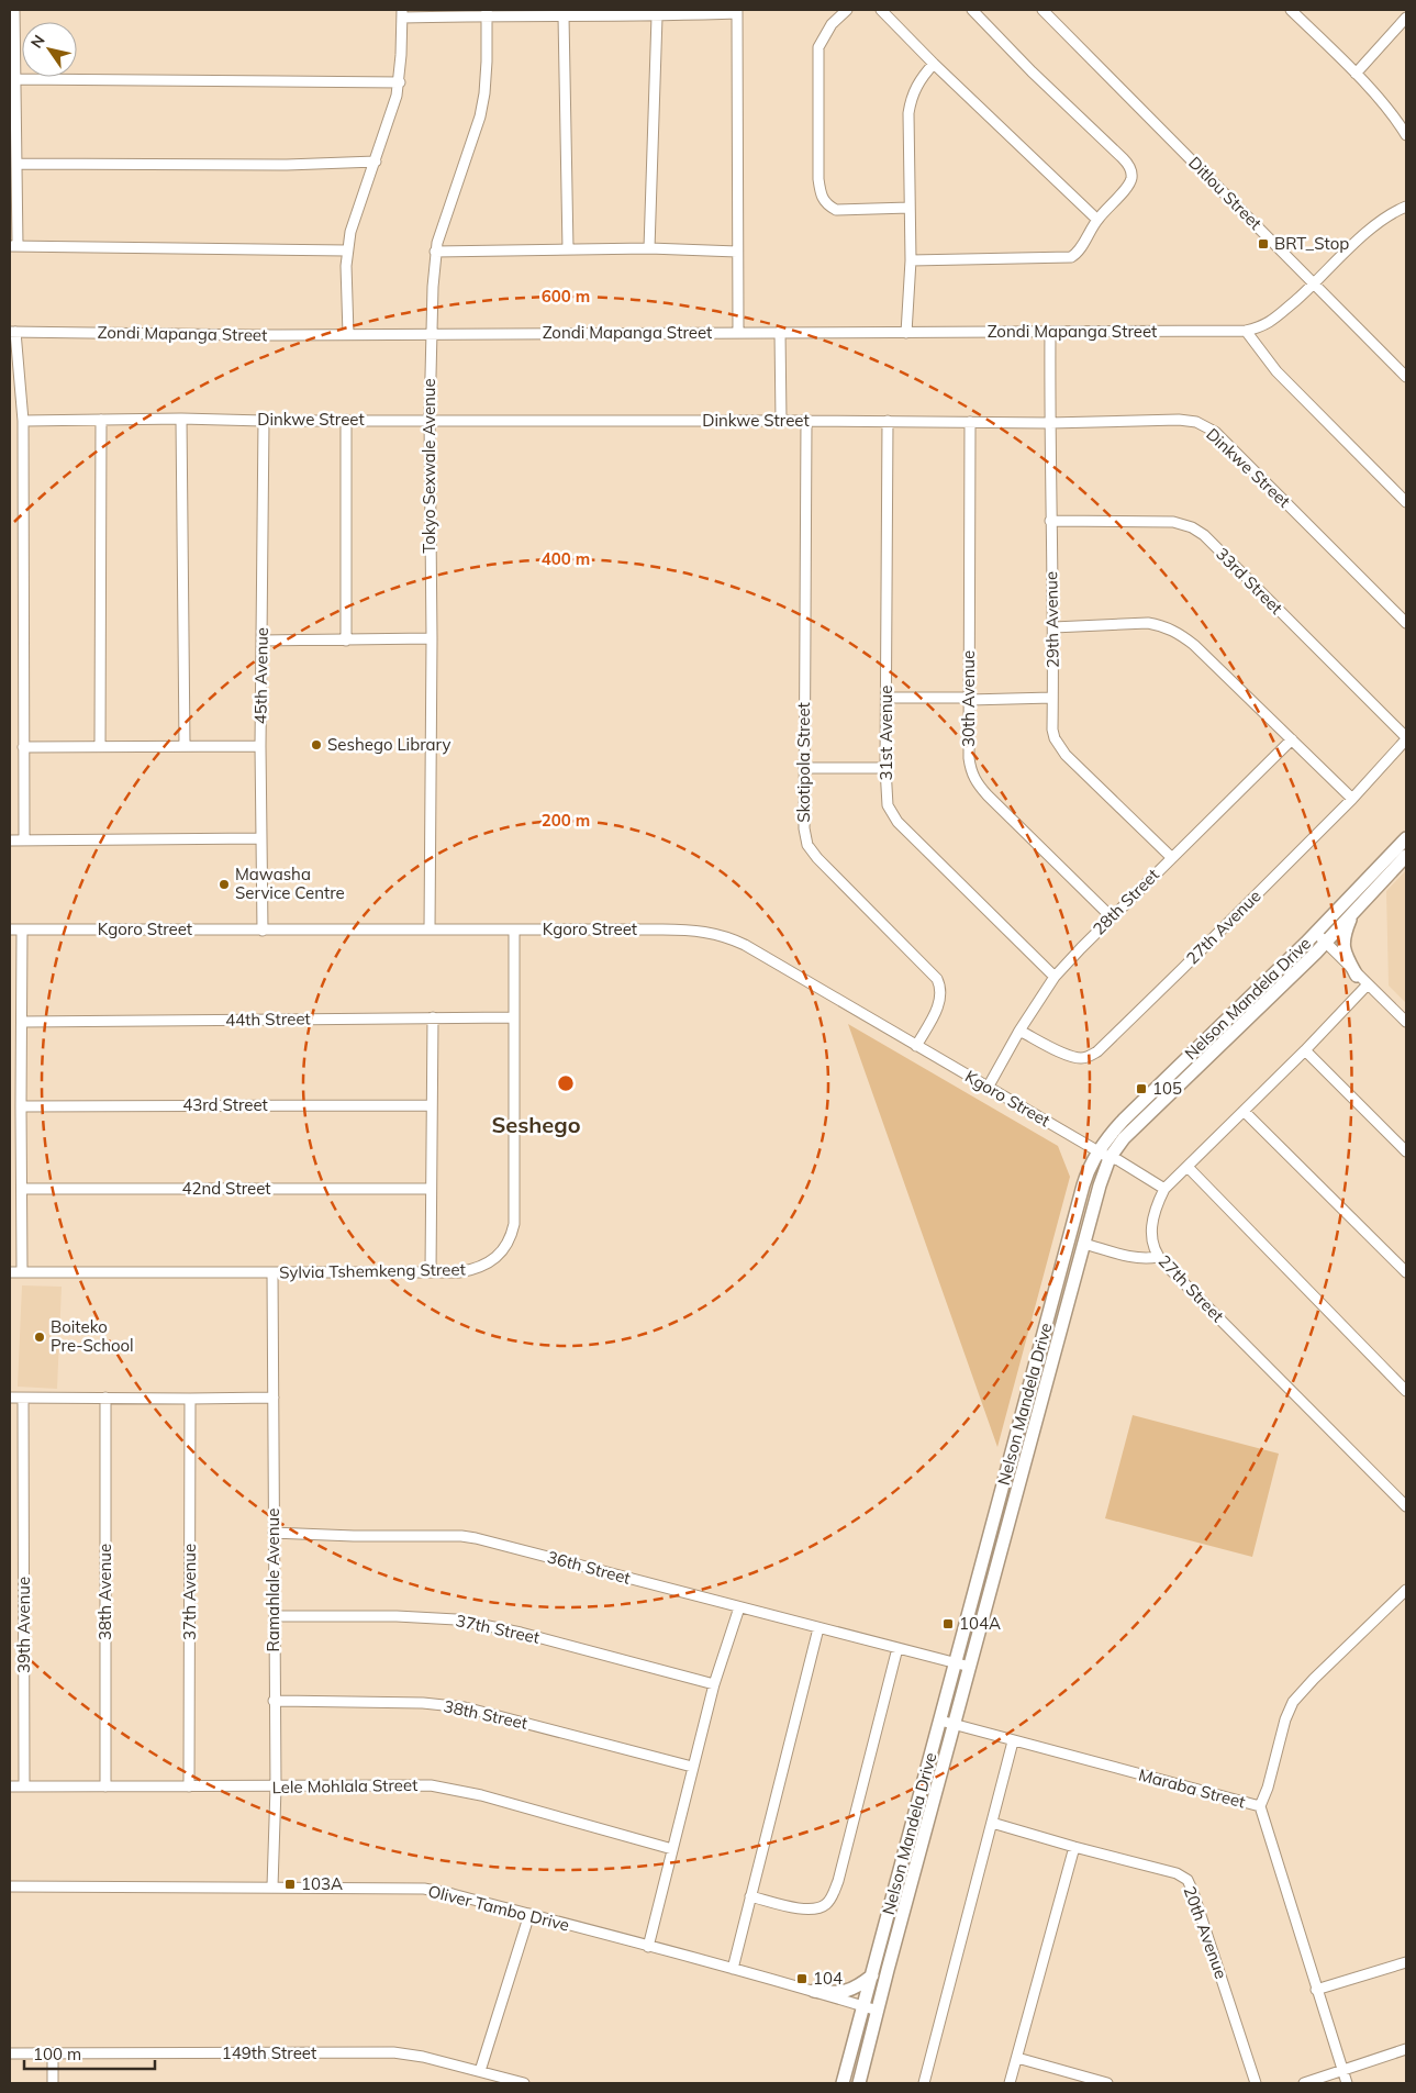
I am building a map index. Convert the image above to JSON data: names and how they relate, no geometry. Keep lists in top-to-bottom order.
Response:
{
  "streets": {
    "main road": ["Nelson Mandela Drive"],
    "street": [
      "Ditlou Street",
      "Zondi Mapanga Street",
      "Dinkwe Street",
      "Tokyo Sexwale Avenue",
      "33rd Street",
      "29th Avenue",
      "45th Avenue",
      "30th Avenue",
      "31st Avenue",
      "Skotipola Street",
      "28th Street",
      "27th Avenue",
      "Kgoro Street",
      "44th Street",
      "43rd Street",
      "42nd Street",
      "Sylvia Tshemkeng Street",
      "27th Street",
      "36th Street",
      "Ramahlale Avenue",
      "38th Avenue",
      "37th Avenue",
      "39th Avenue",
      "37th Street",
      "38th Street",
      "Lele Mohlala Street",
      "Maraba Street",
      "Oliver Tambo Drive",
      "20th Avenue",
      "149th Street"
    ]
  },
  "crossings": [
    ["Ditlou Street", "Zondi Mapanga Street"],
    ["Zondi Mapanga Street", "Tokyo Sexwale Avenue"],
    ["Zondi Mapanga Street", "29th Avenue"],
    ["Dinkwe Street", "Tokyo Sexwale Avenue"],
    ["Dinkwe Street", "29th Avenue"],
    ["Dinkwe Street", "45th Avenue"],
    ["Dinkwe Street", "30th Avenue"],
    ["Dinkwe Street", "31st Avenue"],
    ["Dinkwe Street", "Skotipola Street"],
    ["Tokyo Sexwale Avenue", "Kgoro Street"],
    ["33rd Street", "29th Avenue"],
    ["33rd Street", "27th Avenue"],
    ["29th Avenue", "28th Street"],
    ["45th Avenue", "Kgoro Street"],
    ["30th Avenue", "28th Street"],
    ["31st Avenue", "28th Street"],
    ["Skotipola Street", "Kgoro Street"],
    ["28th Street", "27th Avenue"],
    ["28th Street", "Kgoro Street"],
    ["Kgoro Street", "Nelson Mandela Drive"],
    ["Kgoro Street", "Sylvia Tshemkeng Street"],
    ["Kgoro Street", "27th Street"],
    ["Nelson Mandela Drive", "36th Street"],
    ["Nelson Mandela Drive", "Maraba Street"],
    ["Nelson Mandela Drive", "Oliver Tambo Drive"],
    ["44th Street", "Sylvia Tshemkeng Street"],
    ["Sylvia Tshemkeng Street", "Ramahlale Avenue"],
    ["36th Street", "Ramahlale Avenue"],
    ["Ramahlale Avenue", "37th Street"],
    ["Ramahlale Avenue", "38th Street"],
    ["Ramahlale Avenue", "Lele Mohlala Street"],
    ["Ramahlale Avenue", "Oliver Tambo Drive"],
    ["38th Avenue", "Lele Mohlala Street"],
    ["37th Avenue", "Lele Mohlala Street"],
    ["39th Avenue", "Lele Mohlala Street"]
  ],
  "districts": ["Seshego"],
  "places": {
    "transit": [
      "BRT_Stop",
      "105",
      "104A",
      "103A",
      "104"
    ],
    "other": ["Seshego Library", "Mawasha Service Centre", "Boiteko Pre-School"]
  },
  "scale_bar": "100 m",
  "north": "top left",
  "rings": ["600 m", "400 m", "200 m"]
}
